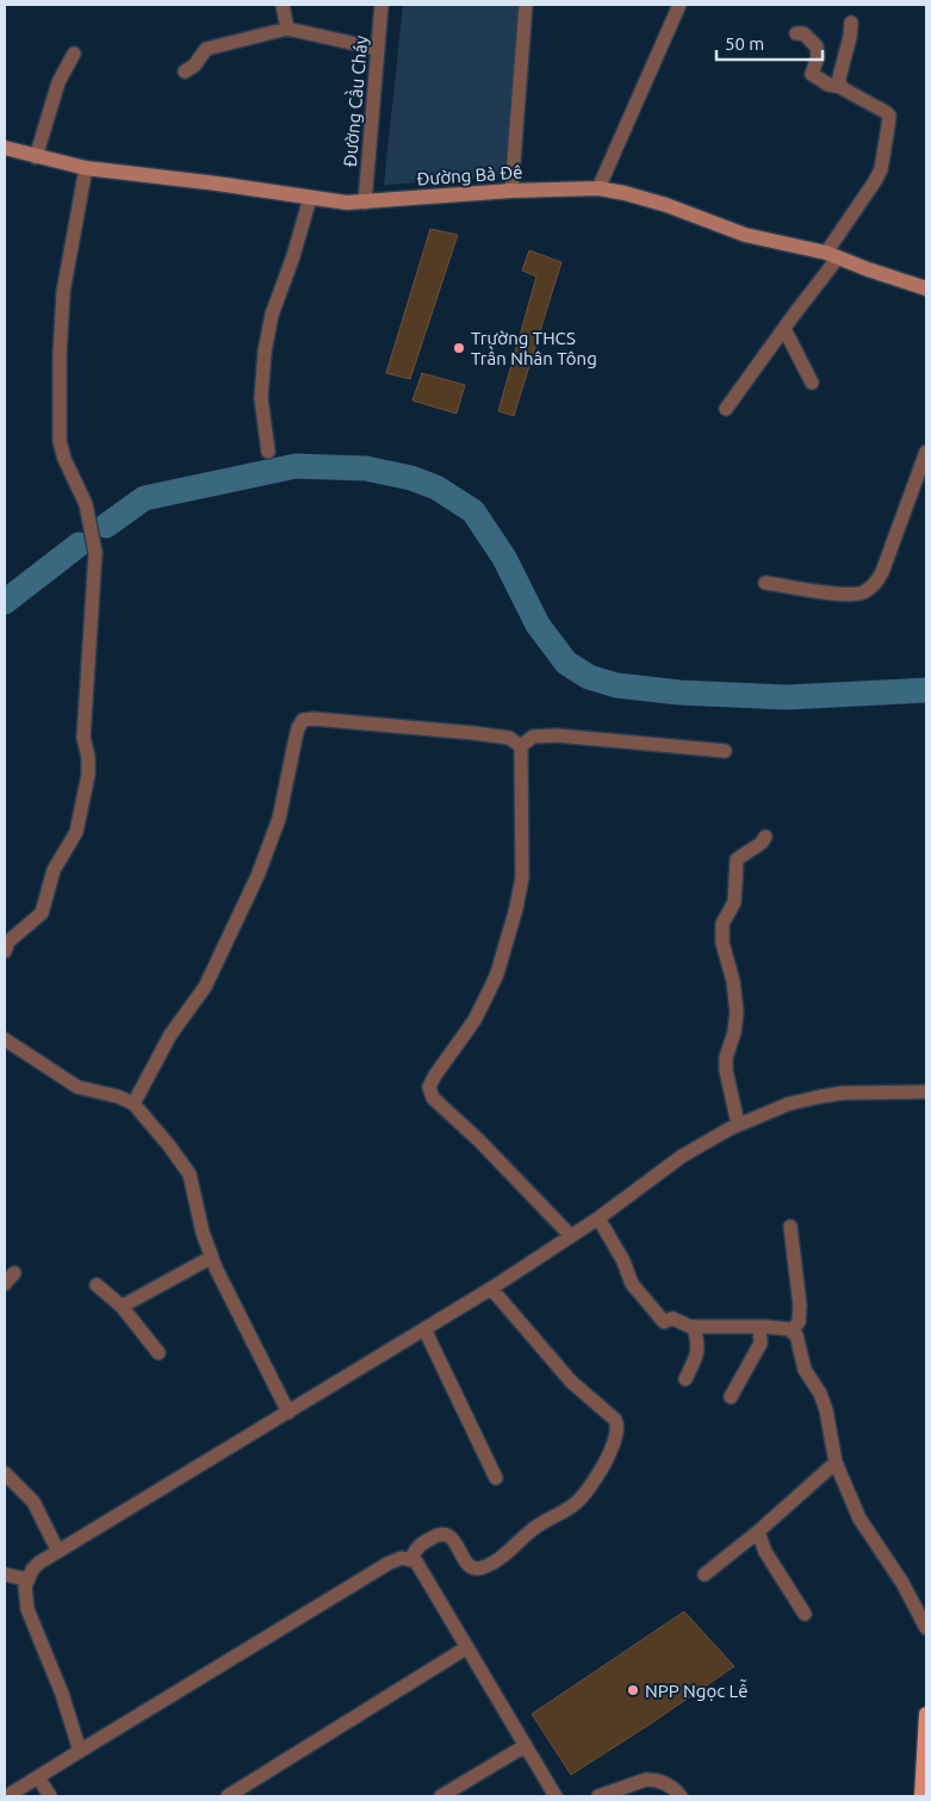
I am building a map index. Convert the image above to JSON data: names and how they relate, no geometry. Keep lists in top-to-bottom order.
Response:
{
  "streets": {
    "street": ["Đường Cầu Cháy", "Đường Bà Đê"]
  },
  "crossings": [
    ["Đường Cầu Cháy", "Đường Bà Đê"]
  ],
  "places": ["Trường THCS Trần Nhân Tông", "NPP Ngọc Lễ"],
  "scale_bar": "50 m"
}
